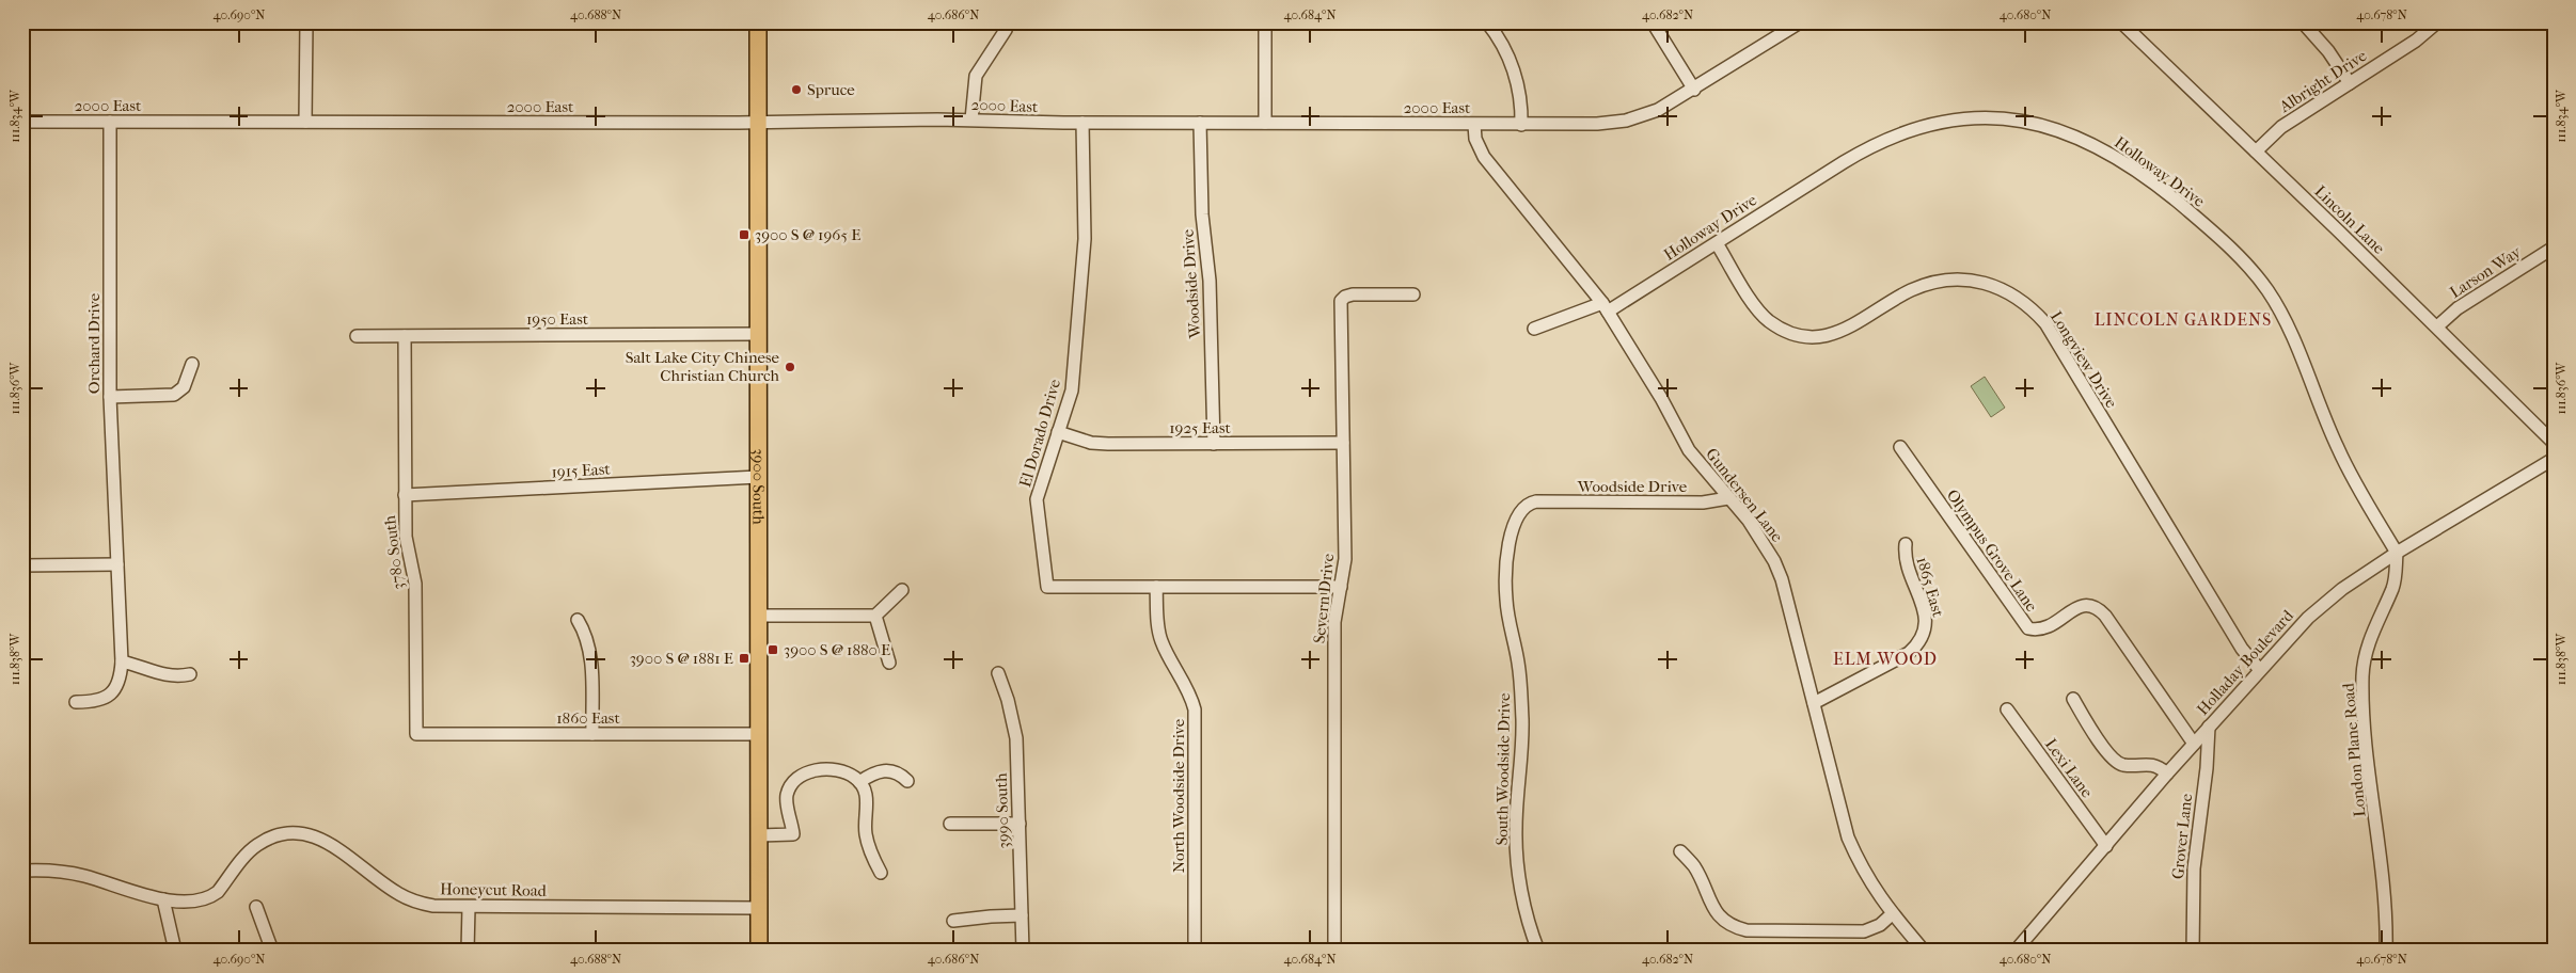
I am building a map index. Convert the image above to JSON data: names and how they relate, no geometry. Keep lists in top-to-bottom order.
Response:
{
  "streets": {
    "main road": ["3900 South"],
    "street": [
      "Albright Drive",
      "2000 East",
      "Holloway Drive",
      "Lincoln Lane",
      "Larson Way",
      "Woodside Drive",
      "1950 East",
      "Orchard Drive",
      "Longview Drive",
      "1925 East",
      "El Dorado Drive",
      "1915 East",
      "Gundersen Lane",
      "Olympus Grove Lane",
      "3780 South",
      "1865 East",
      "Severn Drive",
      "Holladay Boulevard",
      "1860 East",
      "London Plane Road",
      "Lexi Lane",
      "South Woodside Drive",
      "North Woodside Drive",
      "3990 South",
      "Grover Lane",
      "Honeycut Road"
    ]
  },
  "crossings": [
    ["Albright Drive", "Lincoln Lane"],
    ["2000 East", "Woodside Drive"],
    ["2000 East", "Orchard Drive"],
    ["2000 East", "El Dorado Drive"],
    ["2000 East", "3900 South"],
    ["2000 East", "Gundersen Lane"],
    ["Holloway Drive", "Longview Drive"],
    ["Holloway Drive", "Gundersen Lane"],
    ["Holloway Drive", "Holladay Boulevard"],
    ["Holloway Drive", "London Plane Road"],
    ["Lincoln Lane", "Larson Way"],
    ["Woodside Drive", "1925 East"],
    ["Woodside Drive", "Gundersen Lane"],
    ["Woodside Drive", "South Woodside Drive"],
    ["1950 East", "3900 South"],
    ["1950 East", "3780 South"],
    ["Longview Drive", "Holladay Boulevard"],
    ["1925 East", "El Dorado Drive"],
    ["1925 East", "Severn Drive"],
    ["El Dorado Drive", "Severn Drive"],
    ["El Dorado Drive", "North Woodside Drive"],
    ["1915 East", "3900 South"],
    ["1915 East", "3780 South"],
    ["3900 South", "1860 East"],
    ["3900 South", "Honeycut Road"],
    ["Gundersen Lane", "1865 East"],
    ["Olympus Grove Lane", "Holladay Boulevard"],
    ["3780 South", "1860 East"],
    ["Holladay Boulevard", "London Plane Road"],
    ["Holladay Boulevard", "Lexi Lane"],
    ["Holladay Boulevard", "Grover Lane"]
  ],
  "districts": ["LINCOLN GARDENS", "ELM WOOD"],
  "places": {
    "other": ["Spruce", "Salt Lake City Chinese Christian Church"],
    "transit": ["3900 S @ 1965 E", "3900 S @ 1880 E", "3900 S @ 1881 E"]
  },
  "coordinates": [
    "40.690°N",
    "40.688°N",
    "40.686°N",
    "40.684°N",
    "40.682°N",
    "40.680°N",
    "40.678°N",
    "111.834°W",
    "111.836°W",
    "111.838°W"
  ]
}
